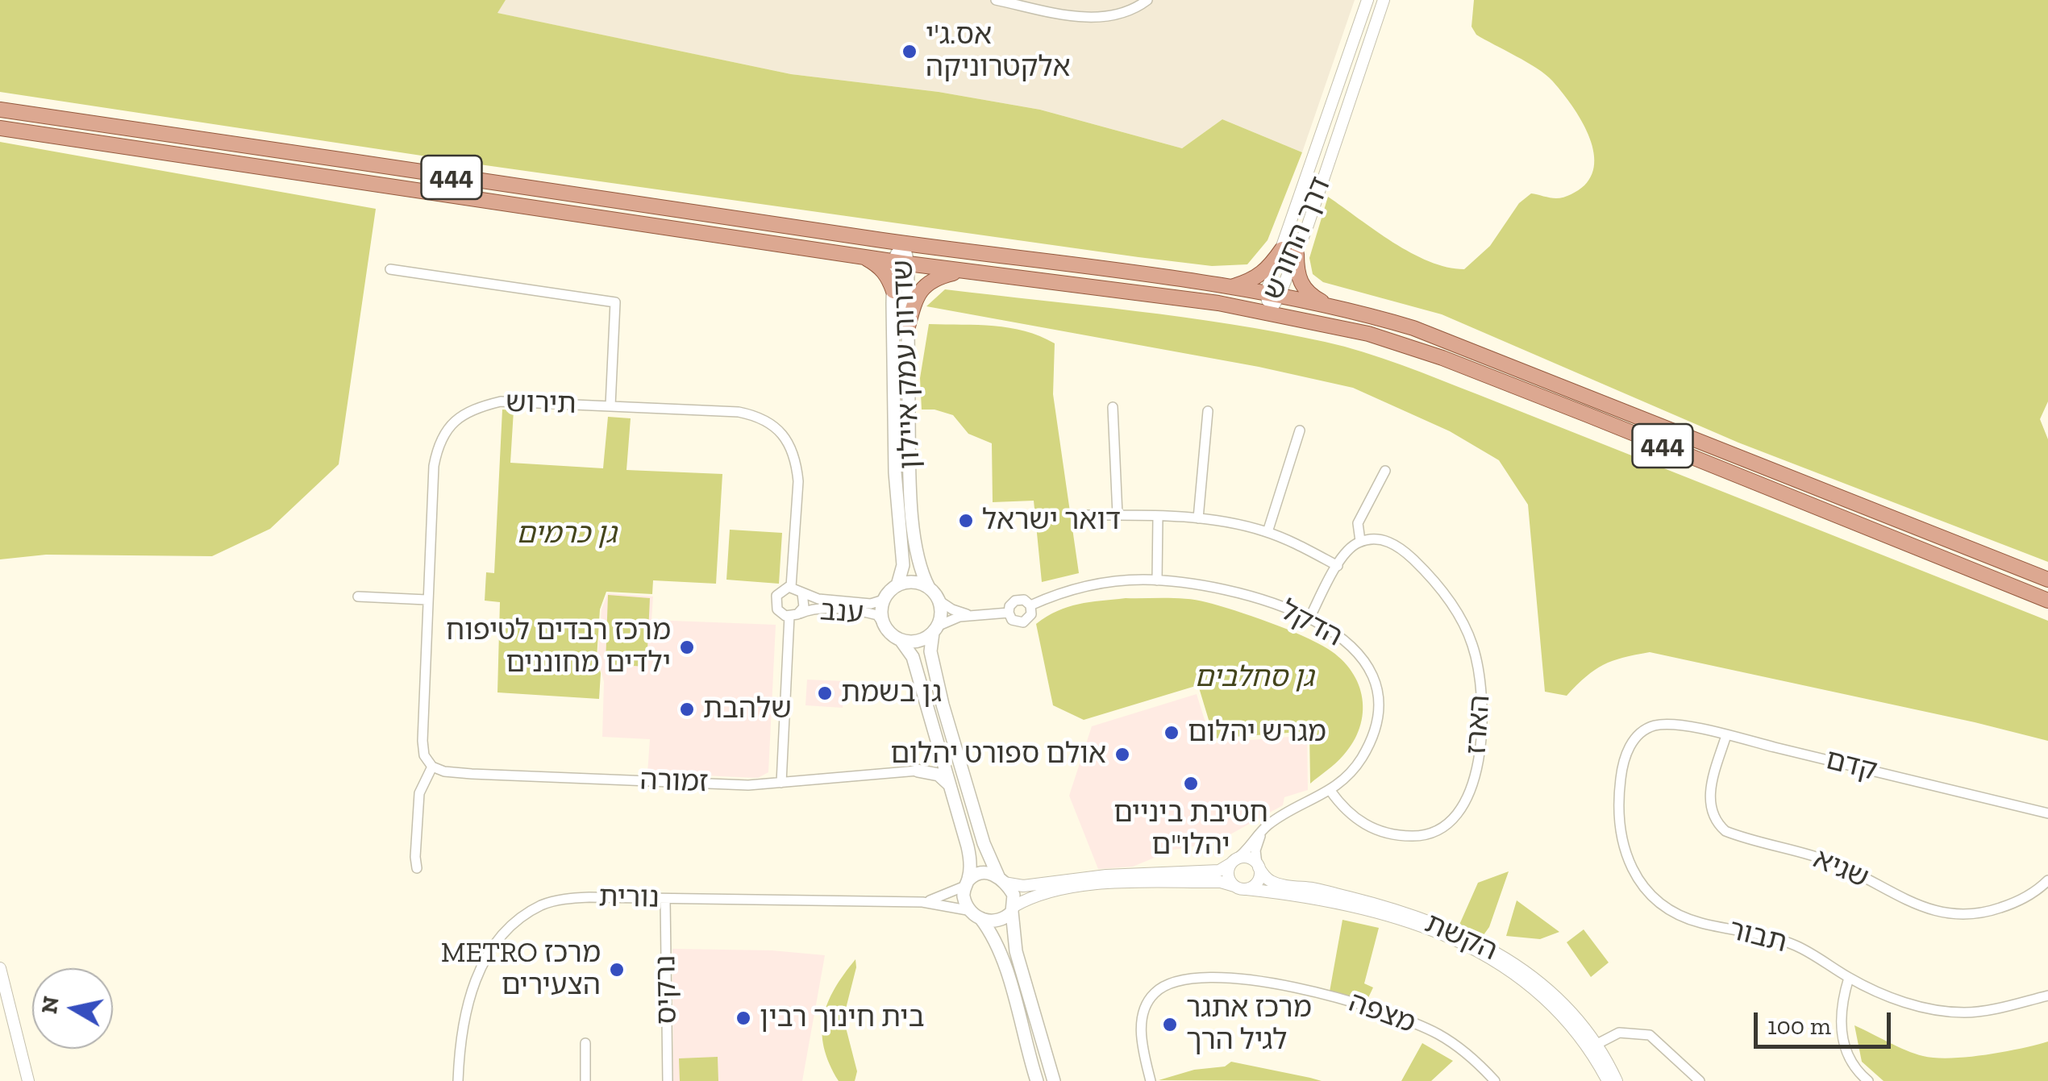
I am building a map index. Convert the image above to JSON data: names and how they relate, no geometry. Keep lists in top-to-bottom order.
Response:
{
  "streets": {
    "main road": ["444", "שדרות עמק איילון"],
    "street": [
      "דרך החורש",
      "תירוש",
      "ענב",
      "הדקל",
      "הארז",
      "קדם",
      "זמורה",
      "שגיא",
      "נורית",
      "תבור",
      "הקשת",
      "נרקיס",
      "מצפה"
    ]
  },
  "crossings": [
    ["444", "דרך החורש"],
    ["444", "שדרות עמק איילון"],
    ["שדרות עמק איילון", "ענב"],
    ["תירוש", "ענב"],
    ["תירוש", "זמורה"],
    ["הדקל", "הארז"],
    ["הדקל", "הקשת"],
    ["קדם", "שגיא"],
    ["קדם", "תבור"],
    ["נורית", "הקשת"],
    ["נורית", "נרקיס"]
  ],
  "parks": ["גן כרמים", "גן סחלבים"],
  "places": [
    "אס.ג'י אלקטרוניקה",
    "דואר ישראל",
    "מרכז רבדים לטיפוח ילדים מחוננים",
    "גן בשמת",
    "שלהבת",
    "מגרש יהלום",
    "אולם ספורט יהלום",
    "חטיבת ביניים יהלו\"ם",
    "METRO מרכז הצעירים",
    "בית חינוך רבין",
    "מרכז אתגר לגיל הרך"
  ],
  "scale_bar": "100 m",
  "north": "left"
}
